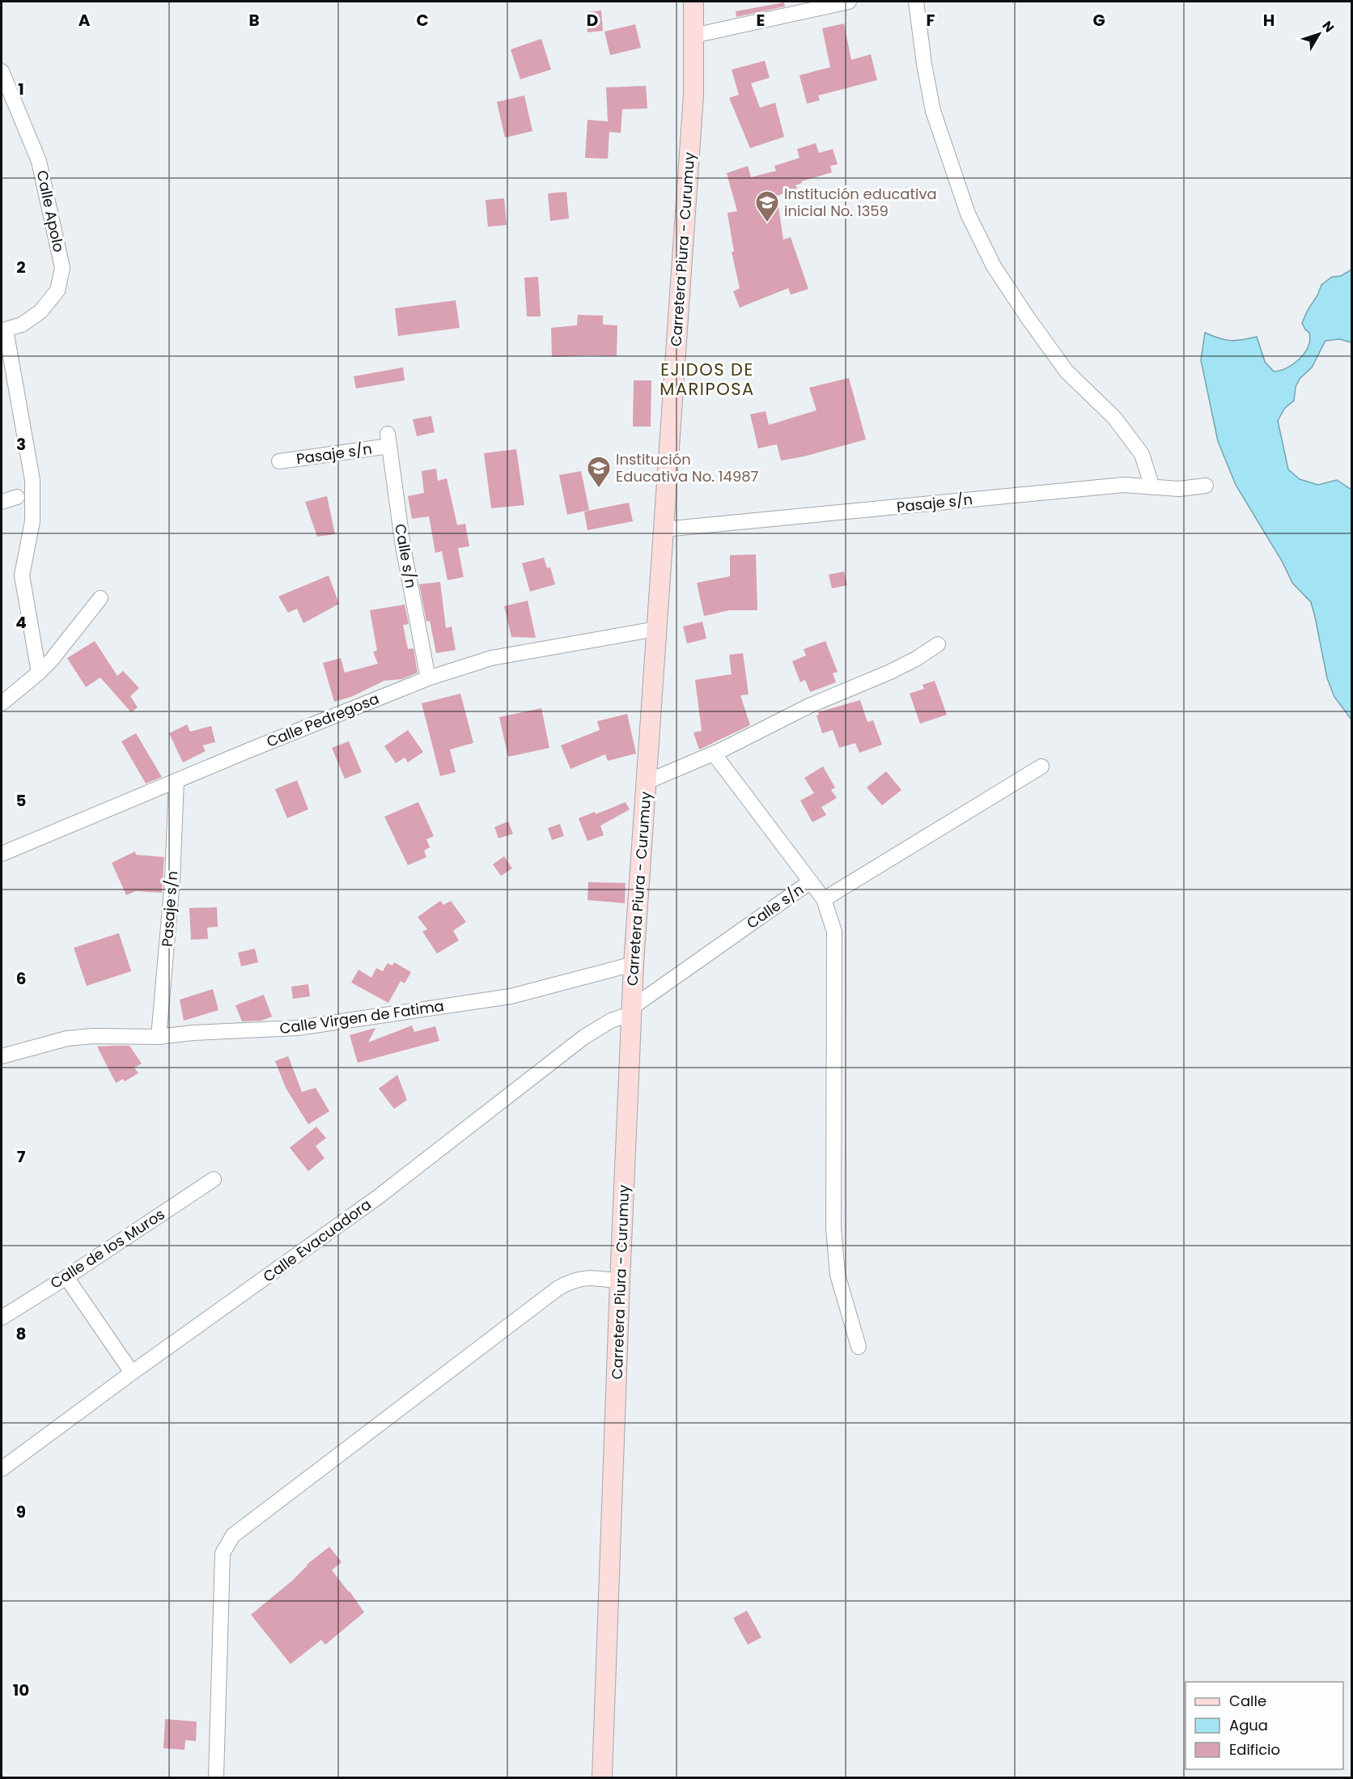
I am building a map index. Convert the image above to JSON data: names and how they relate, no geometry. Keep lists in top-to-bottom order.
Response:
{
  "streets": {
    "main road": ["Carretera Piura - Curumuy"],
    "street": [
      "Calle Apolo",
      "Pasaje s/n",
      "Calle s/n",
      "Calle Pedregosa",
      "Calle Virgen de Fatima",
      "Calle Evacuadora",
      "Calle de los Muros"
    ]
  },
  "crossings": [
    ["Carretera Piura - Curumuy", "Pasaje s/n"],
    ["Carretera Piura - Curumuy", "Calle s/n"],
    ["Carretera Piura - Curumuy", "Calle Pedregosa"],
    ["Carretera Piura - Curumuy", "Calle Virgen de Fatima"],
    ["Carretera Piura - Curumuy", "Calle Evacuadora"],
    ["Pasaje s/n", "Calle s/n"],
    ["Pasaje s/n", "Calle Pedregosa"],
    ["Pasaje s/n", "Calle Virgen de Fatima"],
    ["Calle s/n", "Calle Pedregosa"],
    ["Calle s/n", "Calle Evacuadora"]
  ],
  "districts": ["EJIDOS DE MARIPOSA"],
  "places": {
    "school or university": ["Institución educativa inicial No. 1359", "Institución Educativa No. 14987"]
  },
  "legend": ["Calle", "Agua", "Edificio"],
  "north": "top right",
  "grid": {
    "columns": [
      "A",
      "B",
      "C",
      "D",
      "E",
      "F",
      "G",
      "H"
    ],
    "rows": [
      "1",
      "2",
      "3",
      "4",
      "5",
      "6",
      "7",
      "8",
      "9",
      "10"
    ]
  }
}
